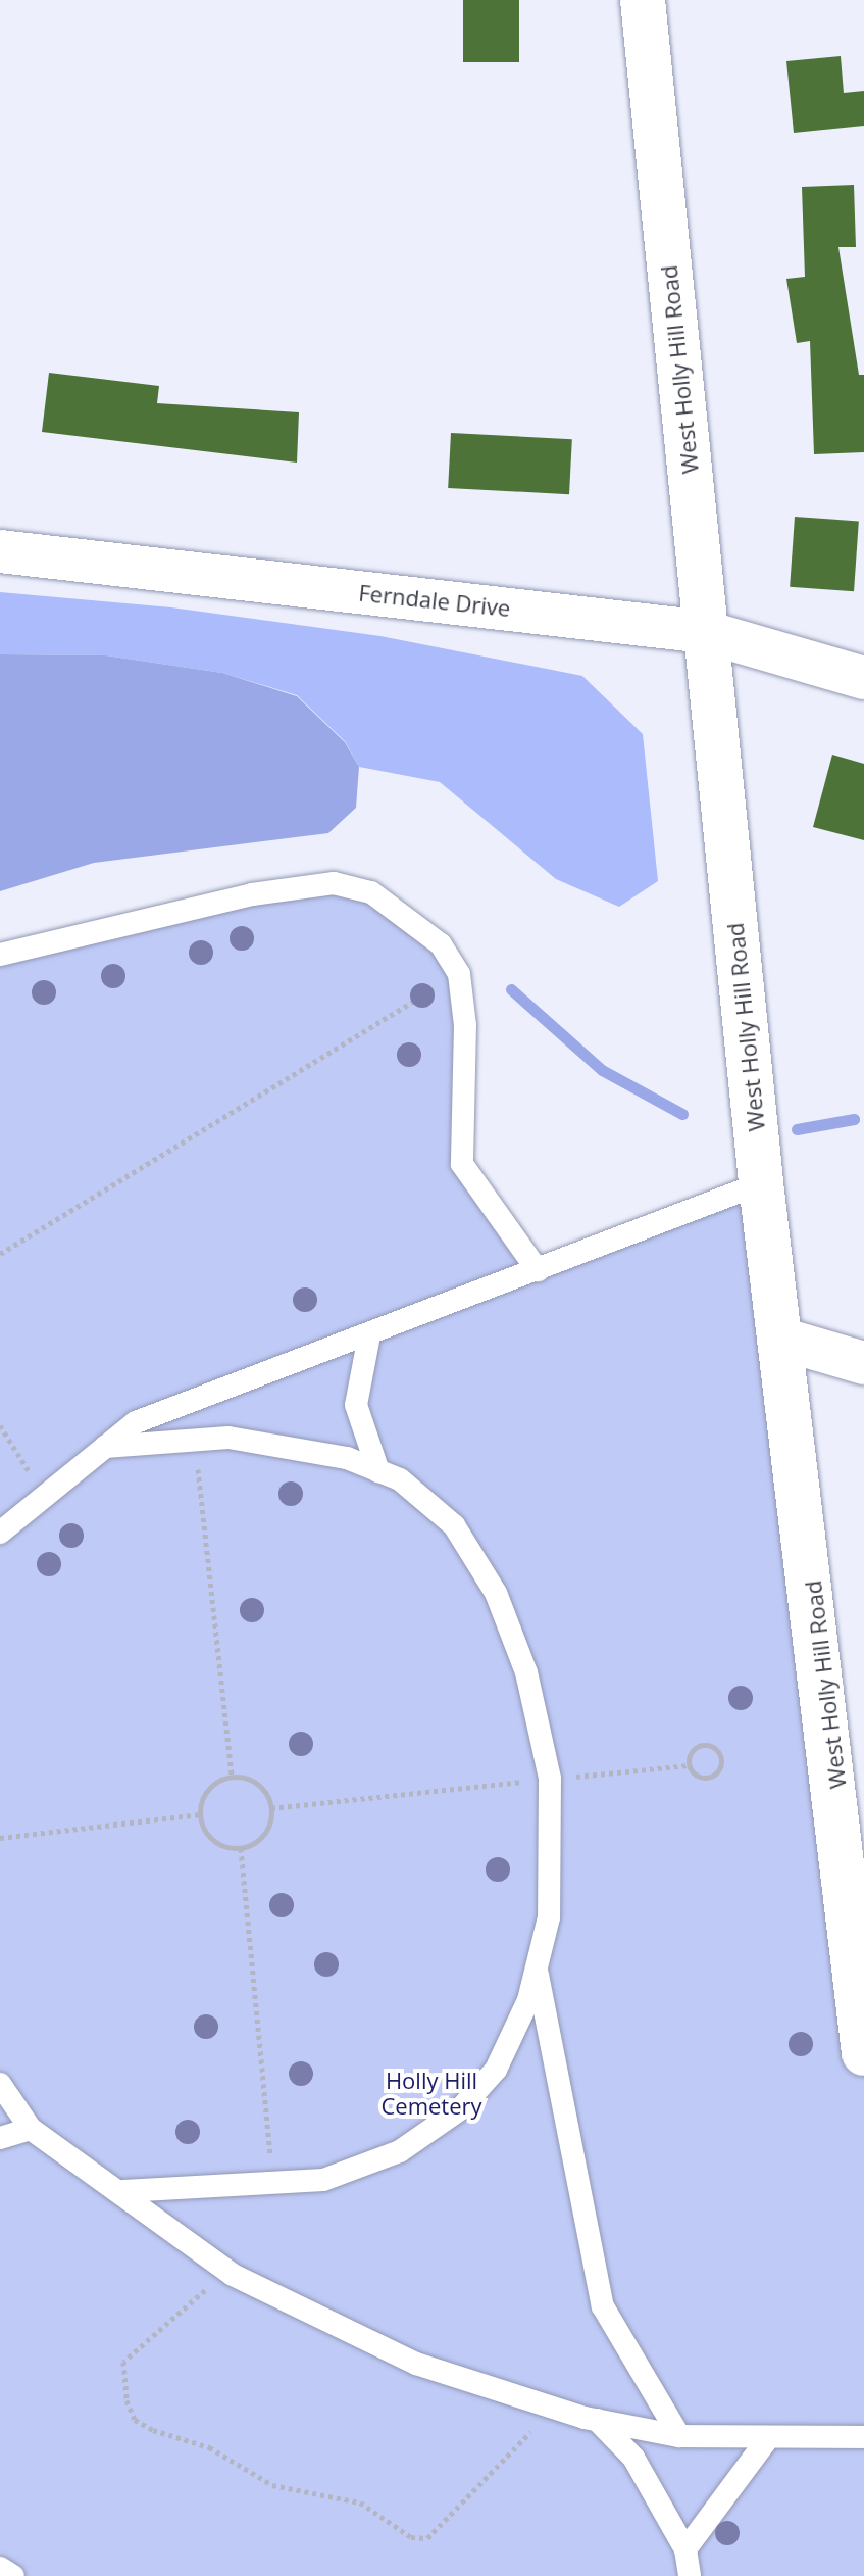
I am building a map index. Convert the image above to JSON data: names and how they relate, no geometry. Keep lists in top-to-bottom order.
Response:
{
  "streets": {
    "street": ["West Holly Hill Road", "Ferndale Drive"]
  },
  "crossings": [
    ["West Holly Hill Road", "Ferndale Drive"]
  ],
  "parks": ["Holly Hill Cemetery"]
}
